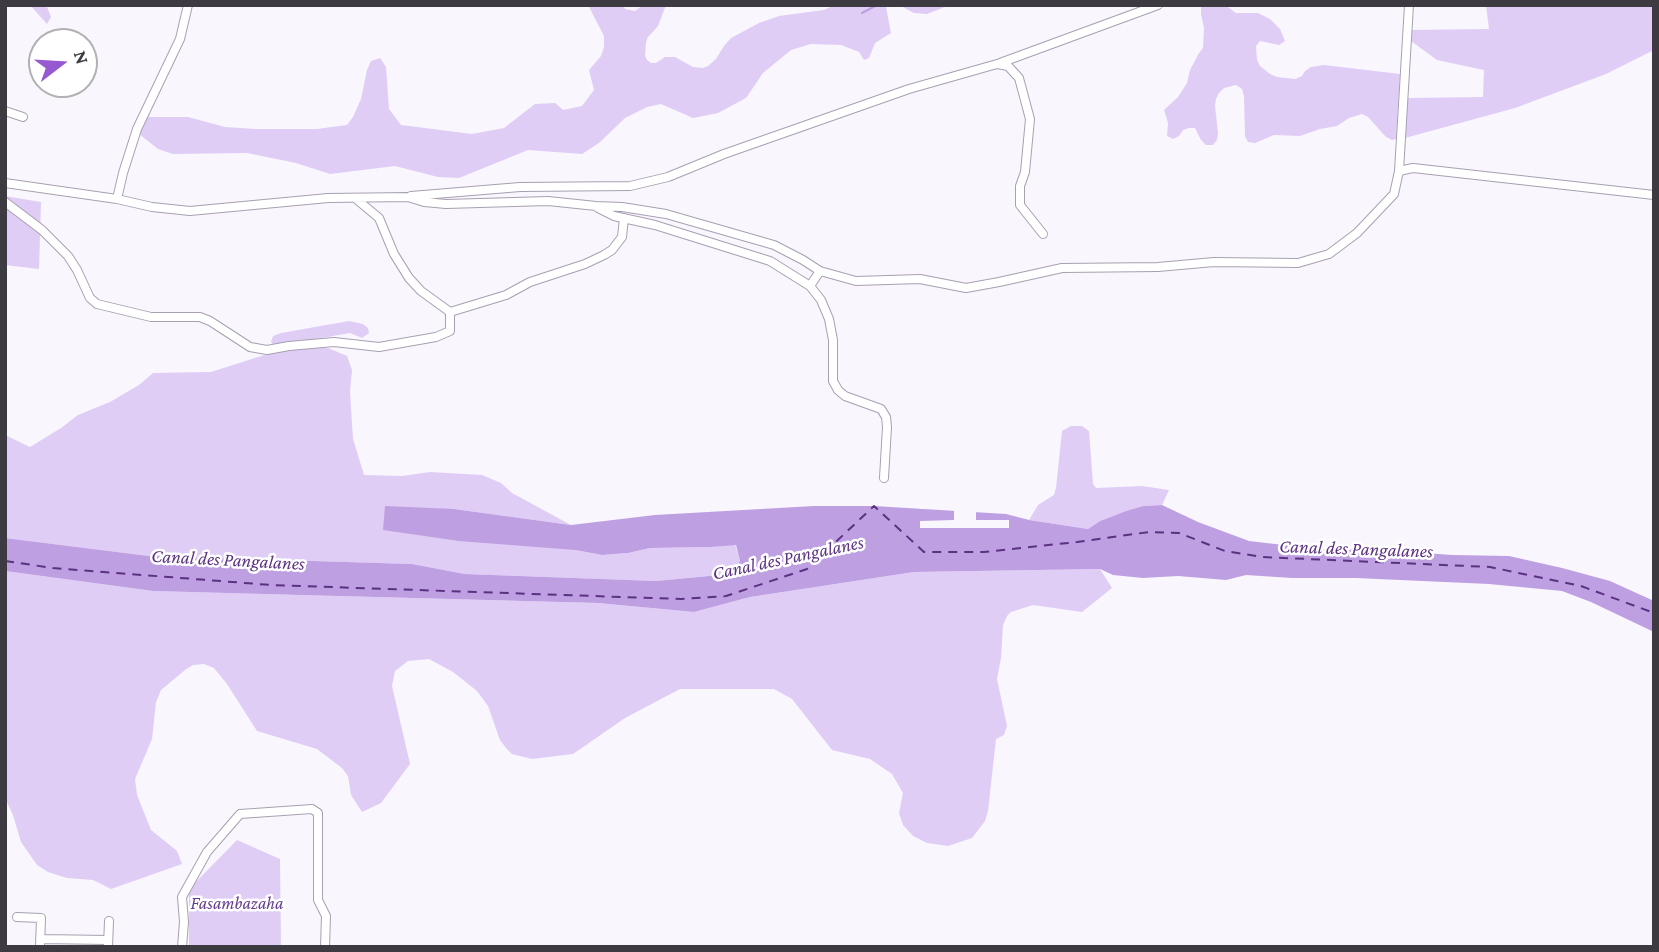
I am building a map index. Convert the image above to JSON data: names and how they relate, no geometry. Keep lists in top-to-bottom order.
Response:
{
  "water": ["Canal des Pangalanes"],
  "parks": ["Fasambazaha"],
  "north": "right"
}
